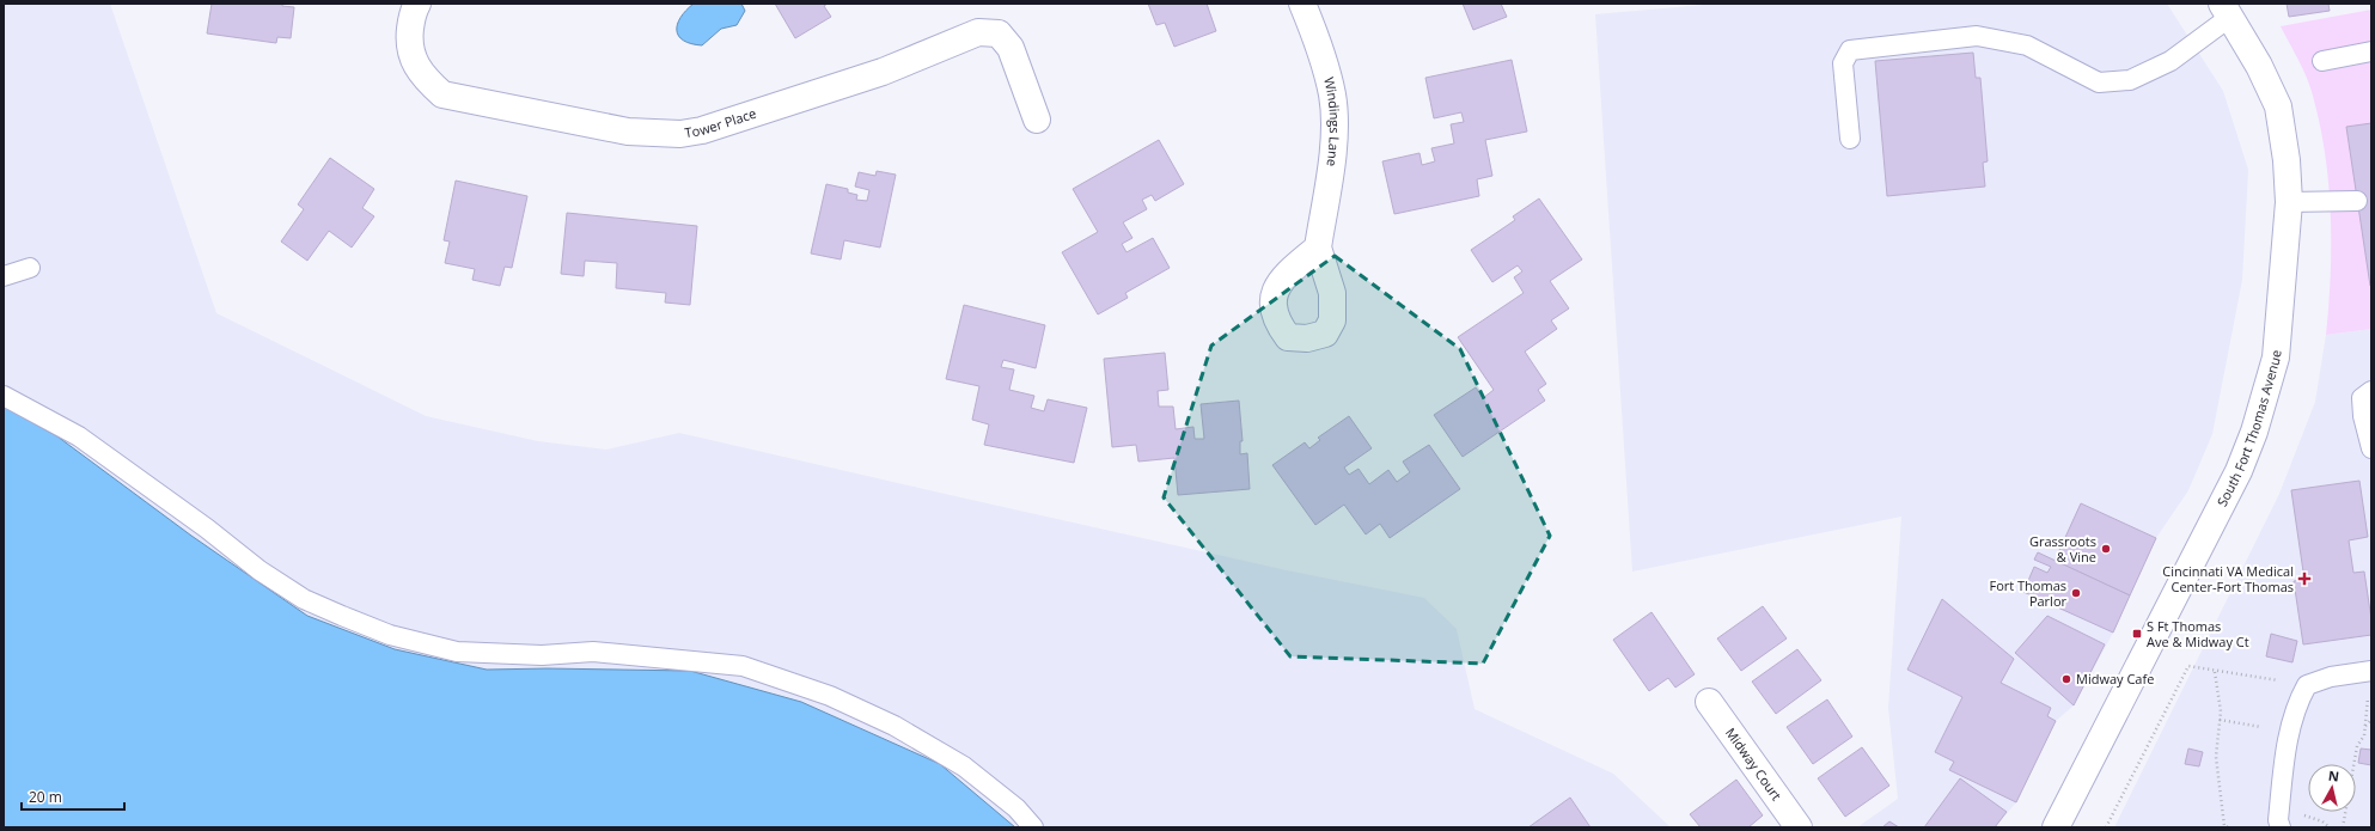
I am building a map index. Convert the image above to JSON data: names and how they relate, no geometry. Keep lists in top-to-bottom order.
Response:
{
  "streets": {
    "street": [
      "Windings Lane",
      "Tower Place",
      "South Fort Thomas Avenue",
      "Midway Court"
    ]
  },
  "places": {
    "other": ["Grassroots & Vine", "Fort Thomas Parlor", "Midway Cafe"],
    "health": ["Cincinnati VA Medical Center-Fort Thomas"],
    "transit": ["S Ft Thomas Ave & Midway Ct"]
  },
  "scale_bar": "20 m",
  "north": "top"
}
